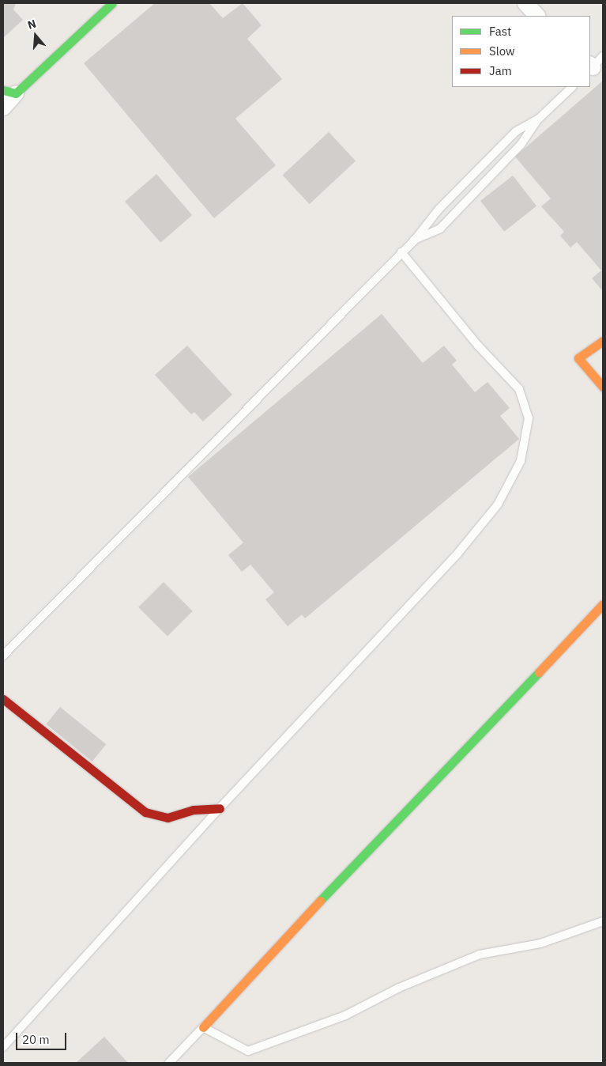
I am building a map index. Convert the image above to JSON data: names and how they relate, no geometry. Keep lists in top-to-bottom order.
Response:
{
  "legend": ["Fast", "Slow", "Jam"],
  "scale_bar": "20 m",
  "north": "top"
}
